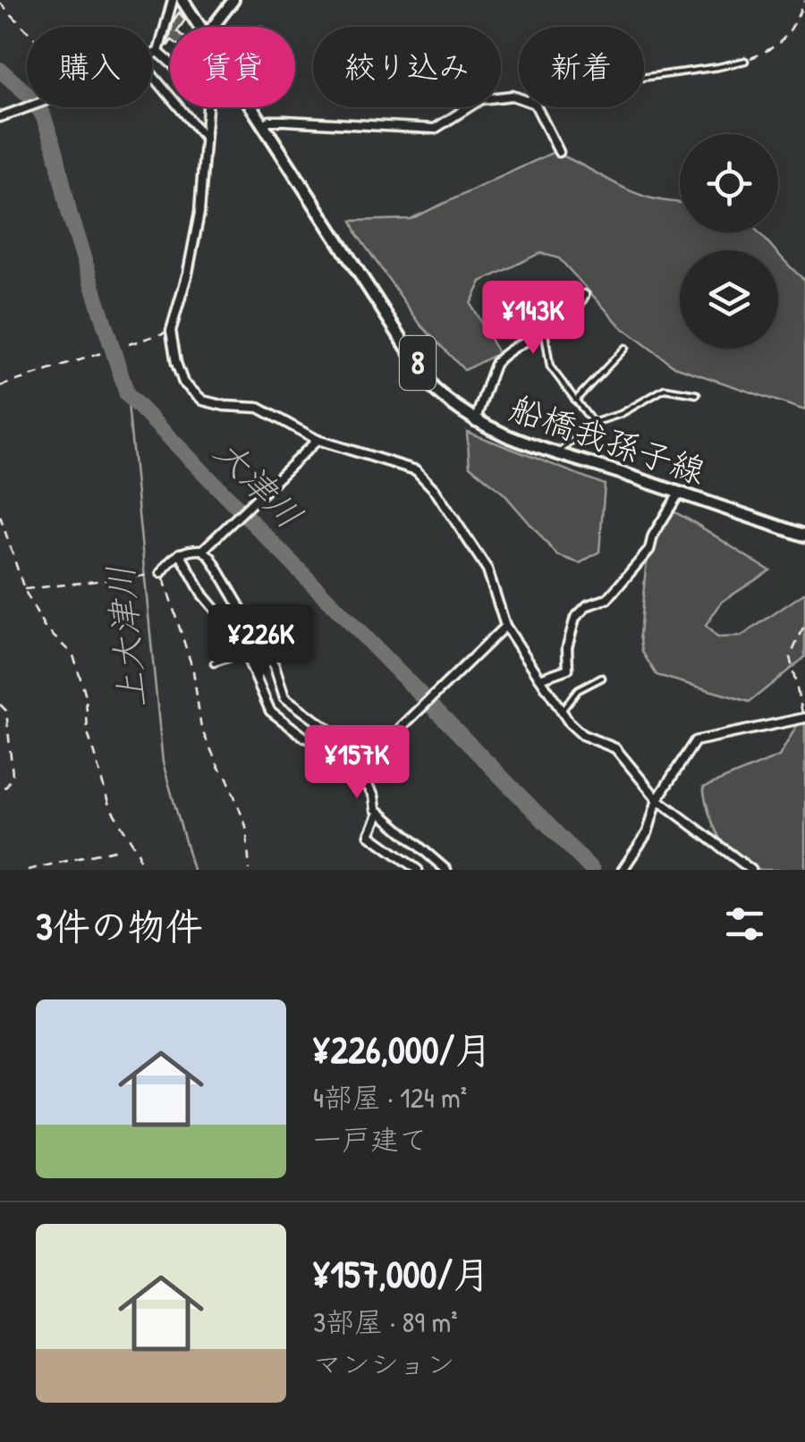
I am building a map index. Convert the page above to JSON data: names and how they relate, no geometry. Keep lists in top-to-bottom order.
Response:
{
  "streets": {
    "main road": ["8", "船橋我孫子線"]
  },
  "water": ["大津川", "上大津川"],
  "page": {
    "chip": [
      "購入",
      "賃貸",
      "絞り込み",
      "新着"
    ],
    "price": ["¥143K", "¥226K", "¥157K"],
    "heading": "3件の物件",
    "list": [
      {
        "name": "¥226,000/月",
        "note": "4部屋 · 124 m² · 一戸建て"
      },
      {
        "name": "¥157,000/月",
        "note": "3部屋 · 89 m² · マンション"
      }
    ]
  }
}
